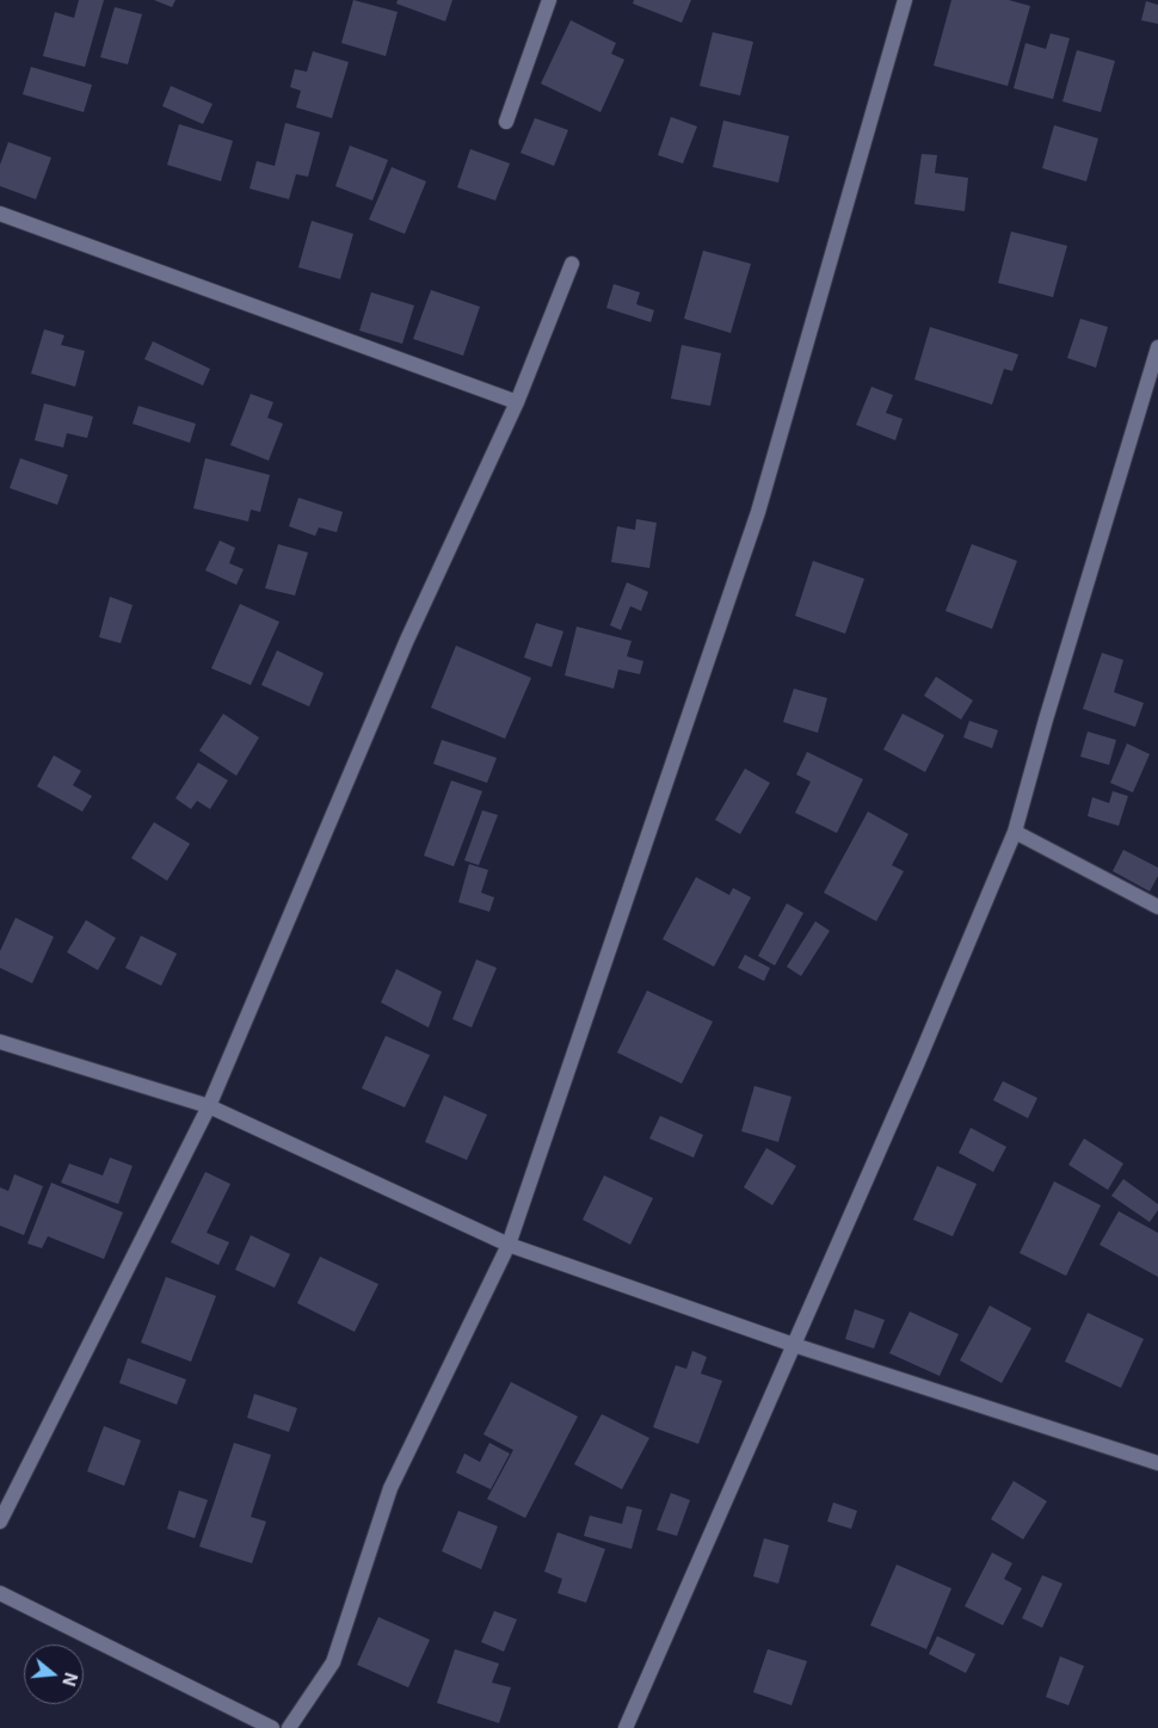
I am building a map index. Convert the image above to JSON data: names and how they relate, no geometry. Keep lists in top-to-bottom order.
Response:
{
  "north": "right"
}
